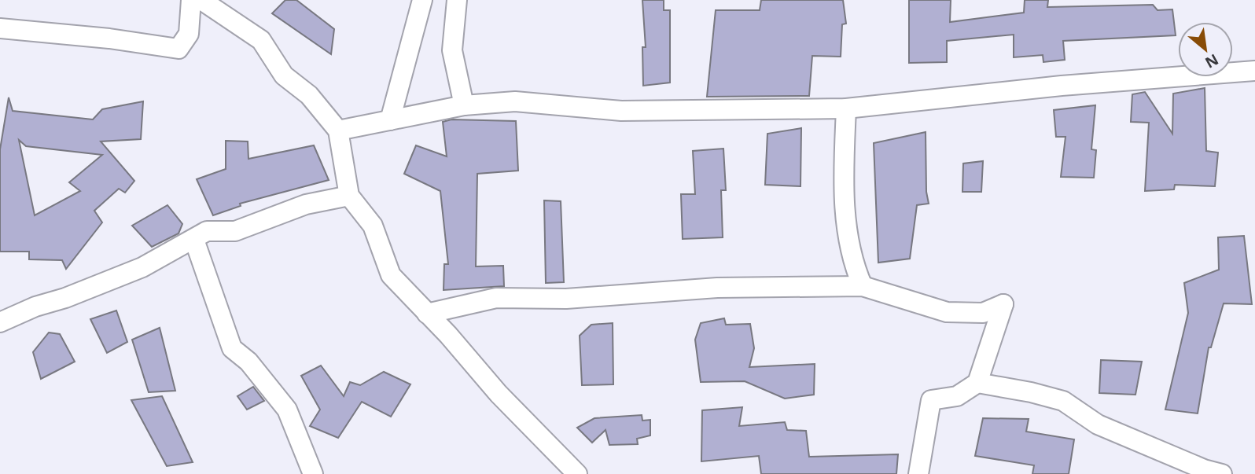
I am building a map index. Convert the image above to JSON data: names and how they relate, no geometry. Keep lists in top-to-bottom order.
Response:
{
  "north": "bottom right"
}
